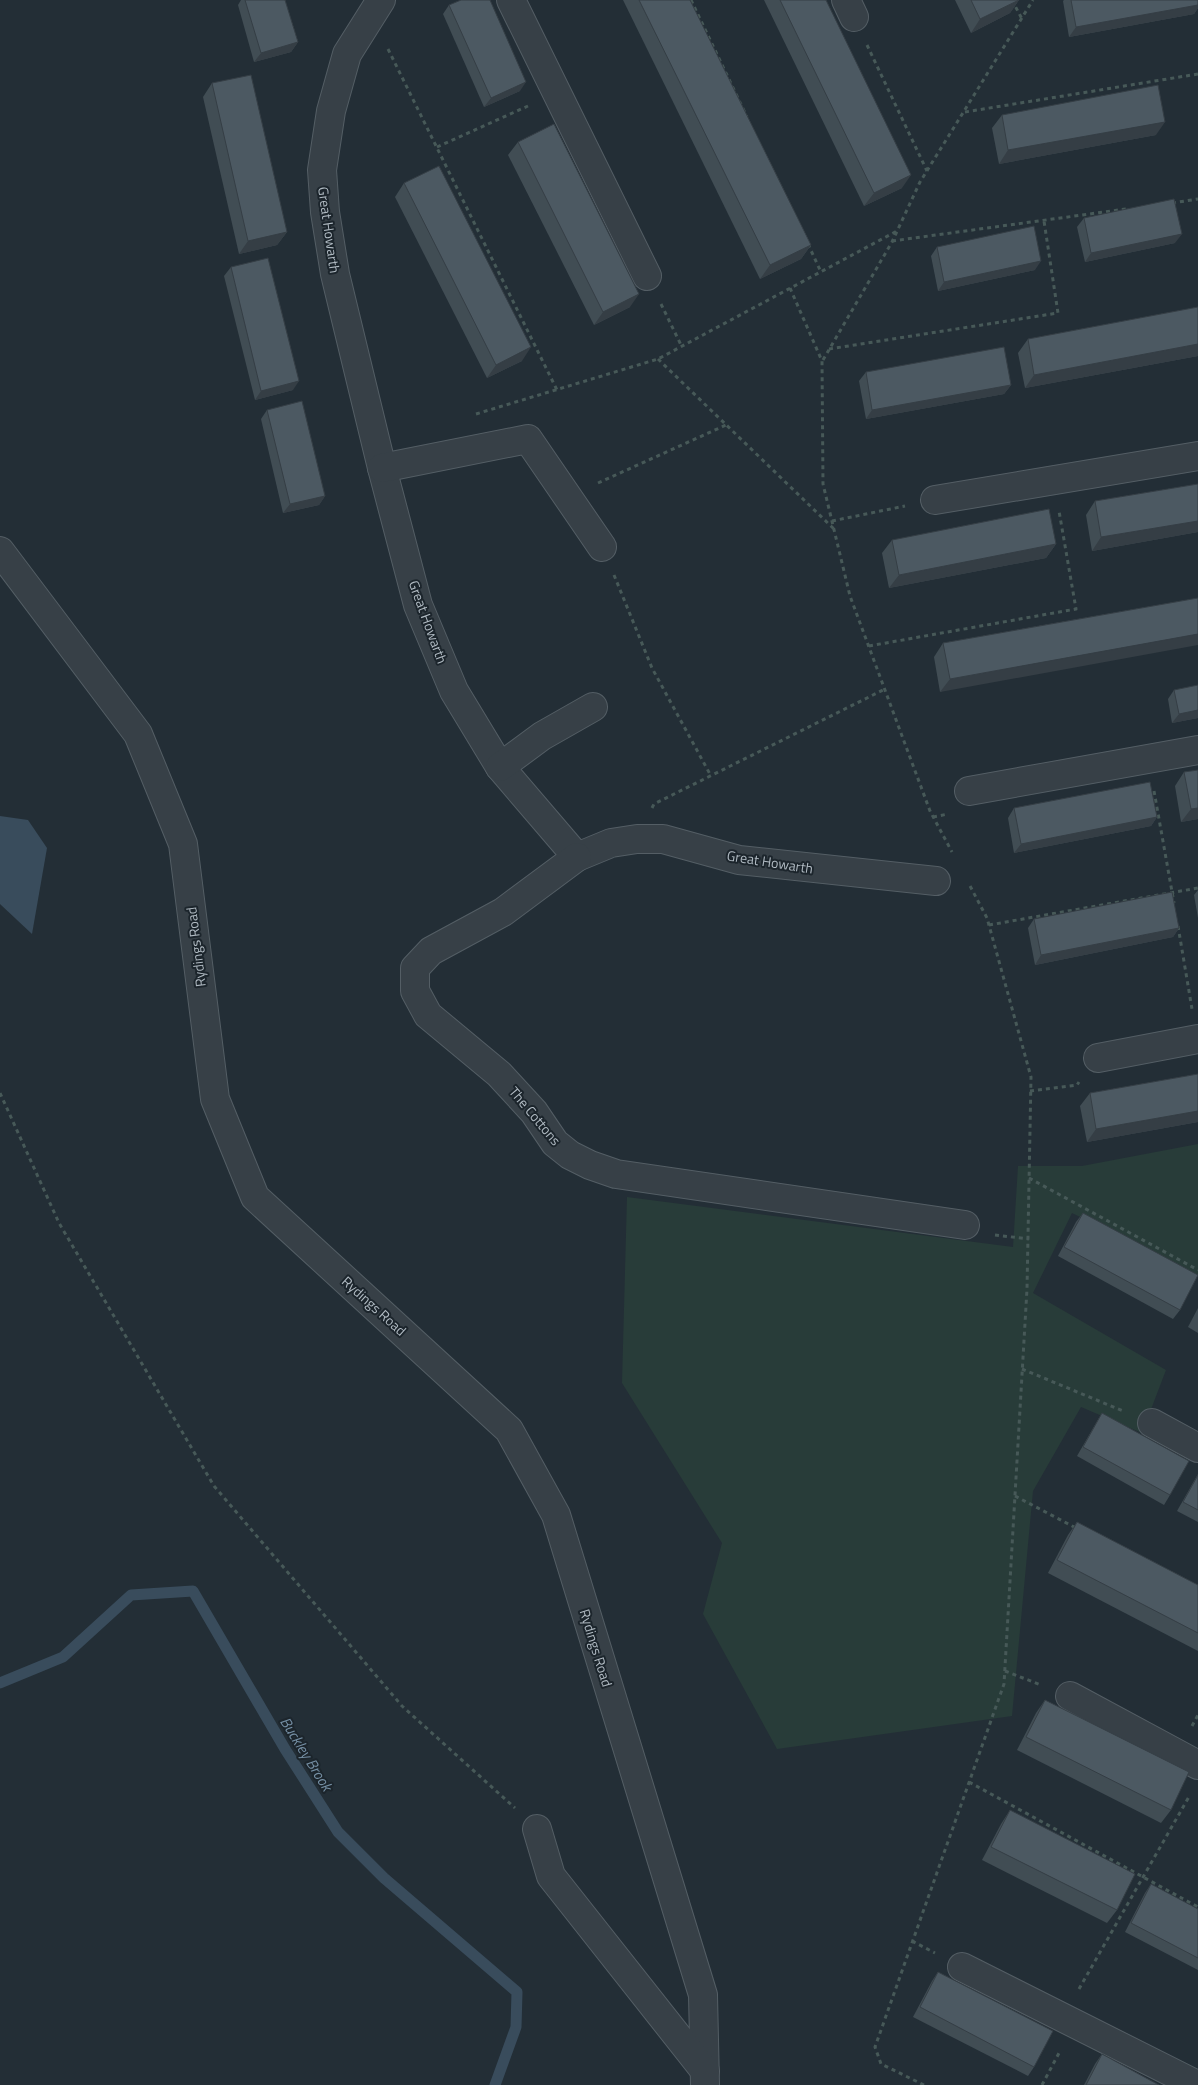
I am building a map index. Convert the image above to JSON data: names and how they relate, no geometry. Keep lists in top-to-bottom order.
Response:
{
  "streets": {
    "street": ["Great Howarth", "Rydings Road", "The Cottons"]
  },
  "crossings": [
    ["Great Howarth", "The Cottons"]
  ],
  "water": ["Buckley Brook"]
}
